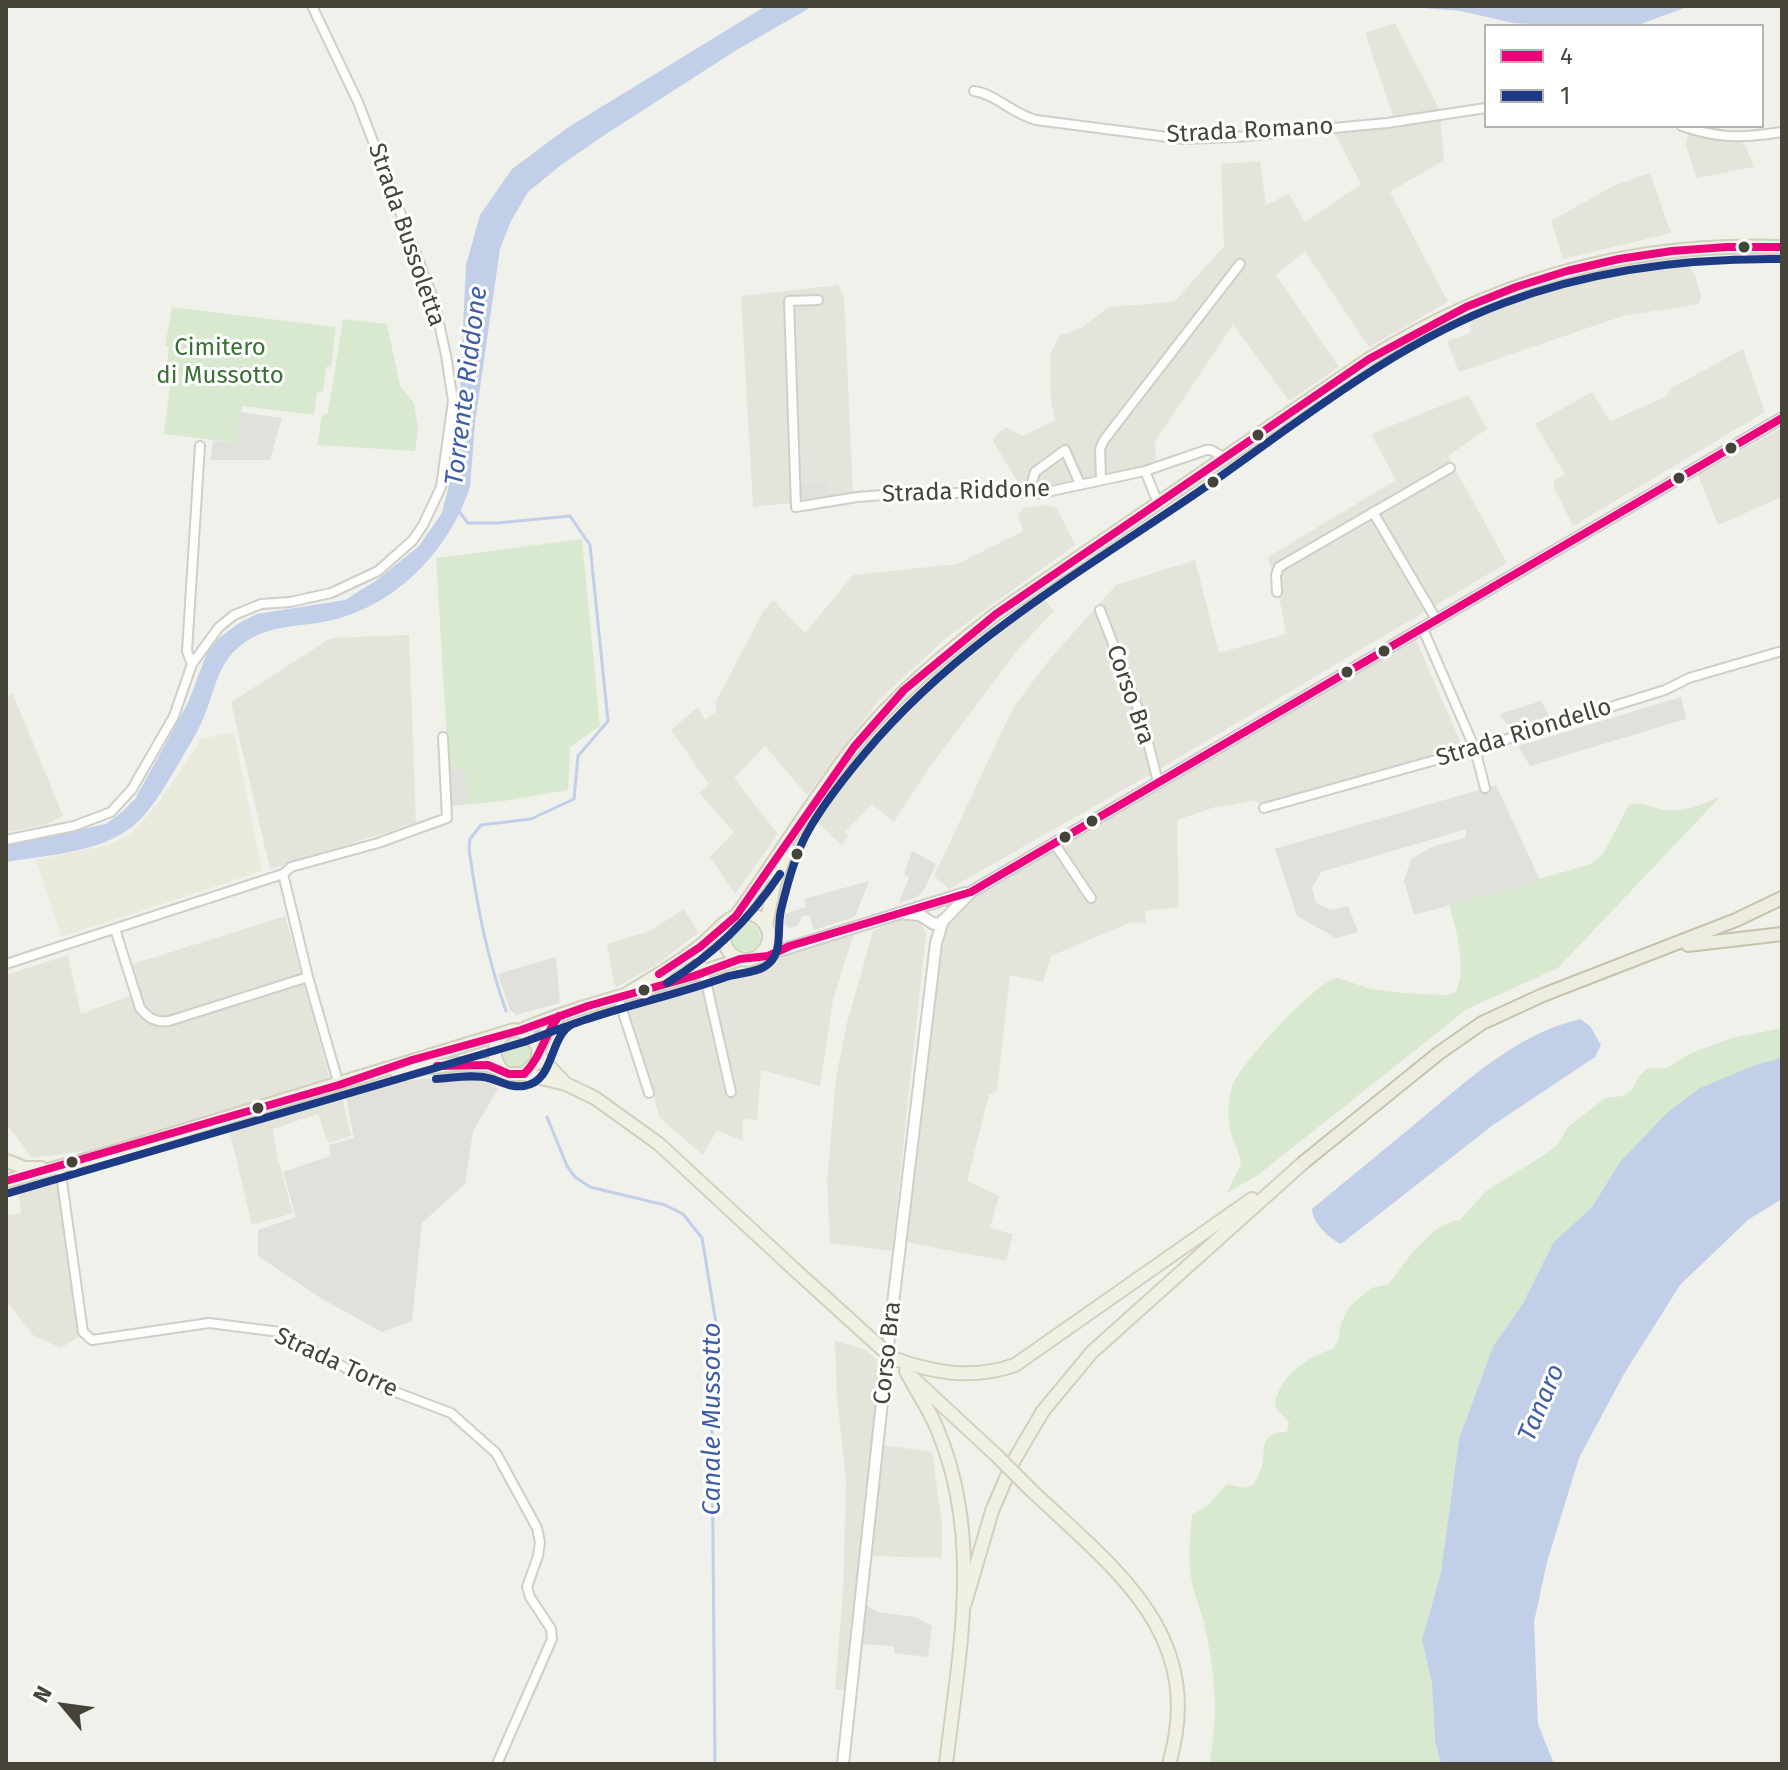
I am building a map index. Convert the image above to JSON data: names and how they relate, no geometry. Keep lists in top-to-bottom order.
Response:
{
  "streets": {
    "street": [
      "Strada Romano",
      "Strada Bussoletta",
      "Strada Riddone",
      "Corso Bra",
      "Strada Riondello",
      "Strada Torre"
    ]
  },
  "water": ["Torrente Riddone", "Tanaro", "Canale Mussotto"],
  "parks": ["Cimitero di Mussotto"],
  "lines": ["transit line 4", "transit line 1"],
  "legend": ["4", "1"],
  "north": "top left"
}
